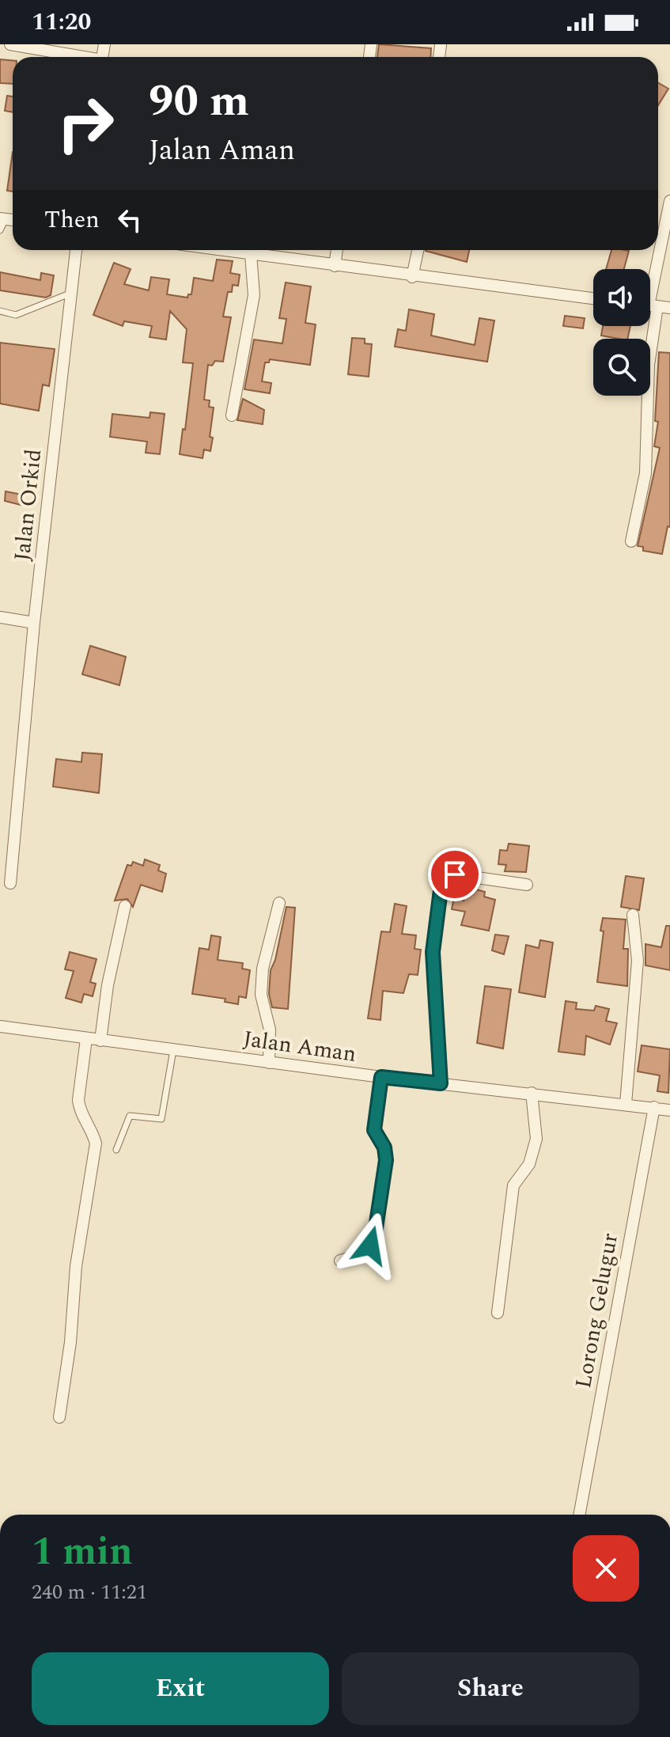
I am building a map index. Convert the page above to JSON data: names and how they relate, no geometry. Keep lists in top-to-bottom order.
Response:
{
  "streets": {
    "street": ["Jalan Orkid", "Jalan Aman", "Lorong Gelugur"]
  },
  "crossings": [
    ["Jalan Aman", "Lorong Gelugur"]
  ],
  "page": {
    "status": "11:20",
    "turn": ["90 m", "Jalan Aman"],
    "then": "Then",
    "heading": ["1 min", "240 m · 11:21"],
    "buttons": ["Exit", "Share"]
  }
}
